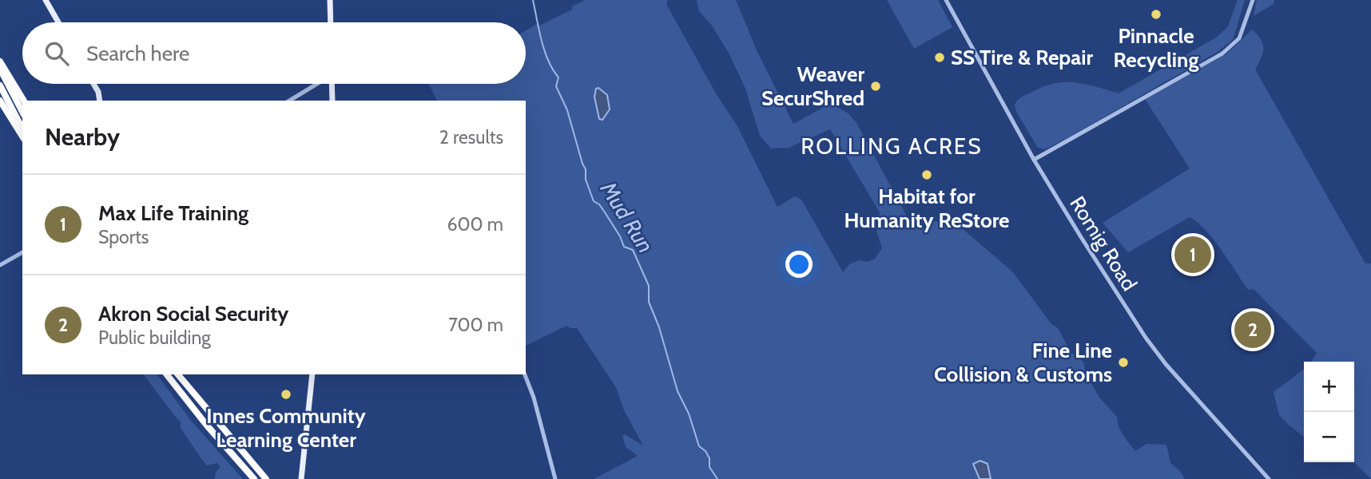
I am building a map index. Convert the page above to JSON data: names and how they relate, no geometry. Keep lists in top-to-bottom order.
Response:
{
  "streets": {
    "street": ["Romig Road"]
  },
  "districts": ["ROLLING ACRES"],
  "water": ["Mud Run"],
  "places": [
    "Pinnacle Recycling",
    "SS Tire & Repair",
    "Weaver SecurShred",
    "Habitat for Humanity ReStore",
    "Fine Line Collision & Customs",
    "Innes Community Learning Center"
  ],
  "page": {
    "search": "Search here",
    "heading": ["Nearby", "2 results"],
    "list": [
      {
        "mark": "1",
        "name": "Max Life Training",
        "note": "Sports",
        "value": "600 m"
      },
      {
        "mark": "2",
        "name": "Akron Social Security",
        "note": "Public building",
        "value": "700 m"
      }
    ],
    "pins": ["1", "2"],
    "map_buttons": ["+", "−"]
  }
}
